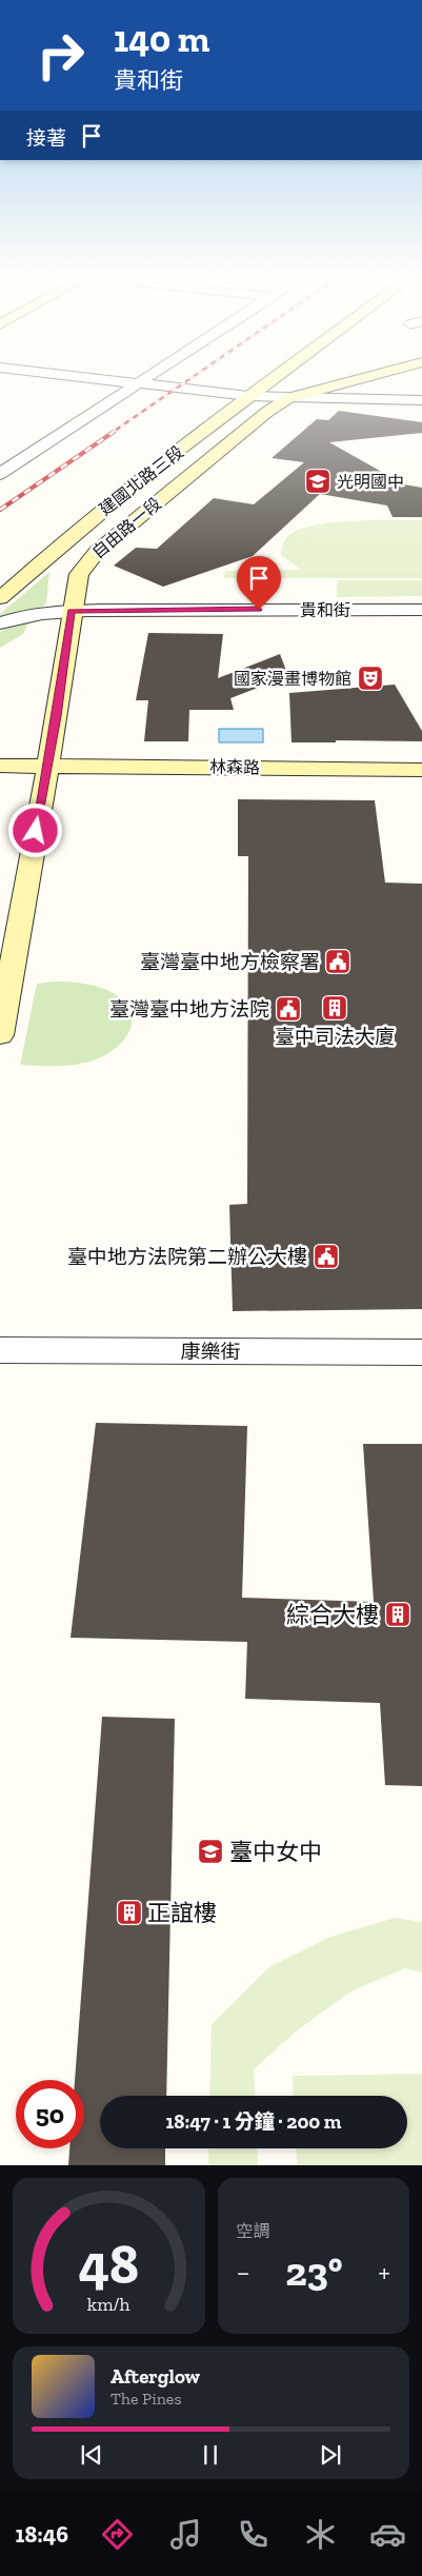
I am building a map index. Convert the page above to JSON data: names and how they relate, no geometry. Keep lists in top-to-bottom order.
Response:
{
  "streets": {
    "street": [
      "建國北路三段",
      "自由路一段",
      "貴和街",
      "林森路",
      "康樂街"
    ]
  },
  "crossings": [
    ["自由路一段", "貴和街"],
    ["自由路一段", "林森路"]
  ],
  "places": {
    "school or university": ["光明國中", "臺中女中"],
    "theatre": ["國家漫畫博物館"],
    "public building": ["臺灣臺中地方檢察署", "臺灣臺中地方法院", "臺中地方法院第二辦公大樓"],
    "building": ["臺中司法大廈", "綜合大樓", "正誼樓"]
  },
  "page": {
    "turn": ["140 m", "貴和街"],
    "then": "接著",
    "limit": "50",
    "trip": "18:47 · 1 分鐘 · 200 m",
    "tile": "空調",
    "heat": ["−", "23°", "+"],
    "song": ["Afterglow", "The Pines"],
    "tabs": "18:46",
    "gauge": ["48", "km/h"]
  }
}
